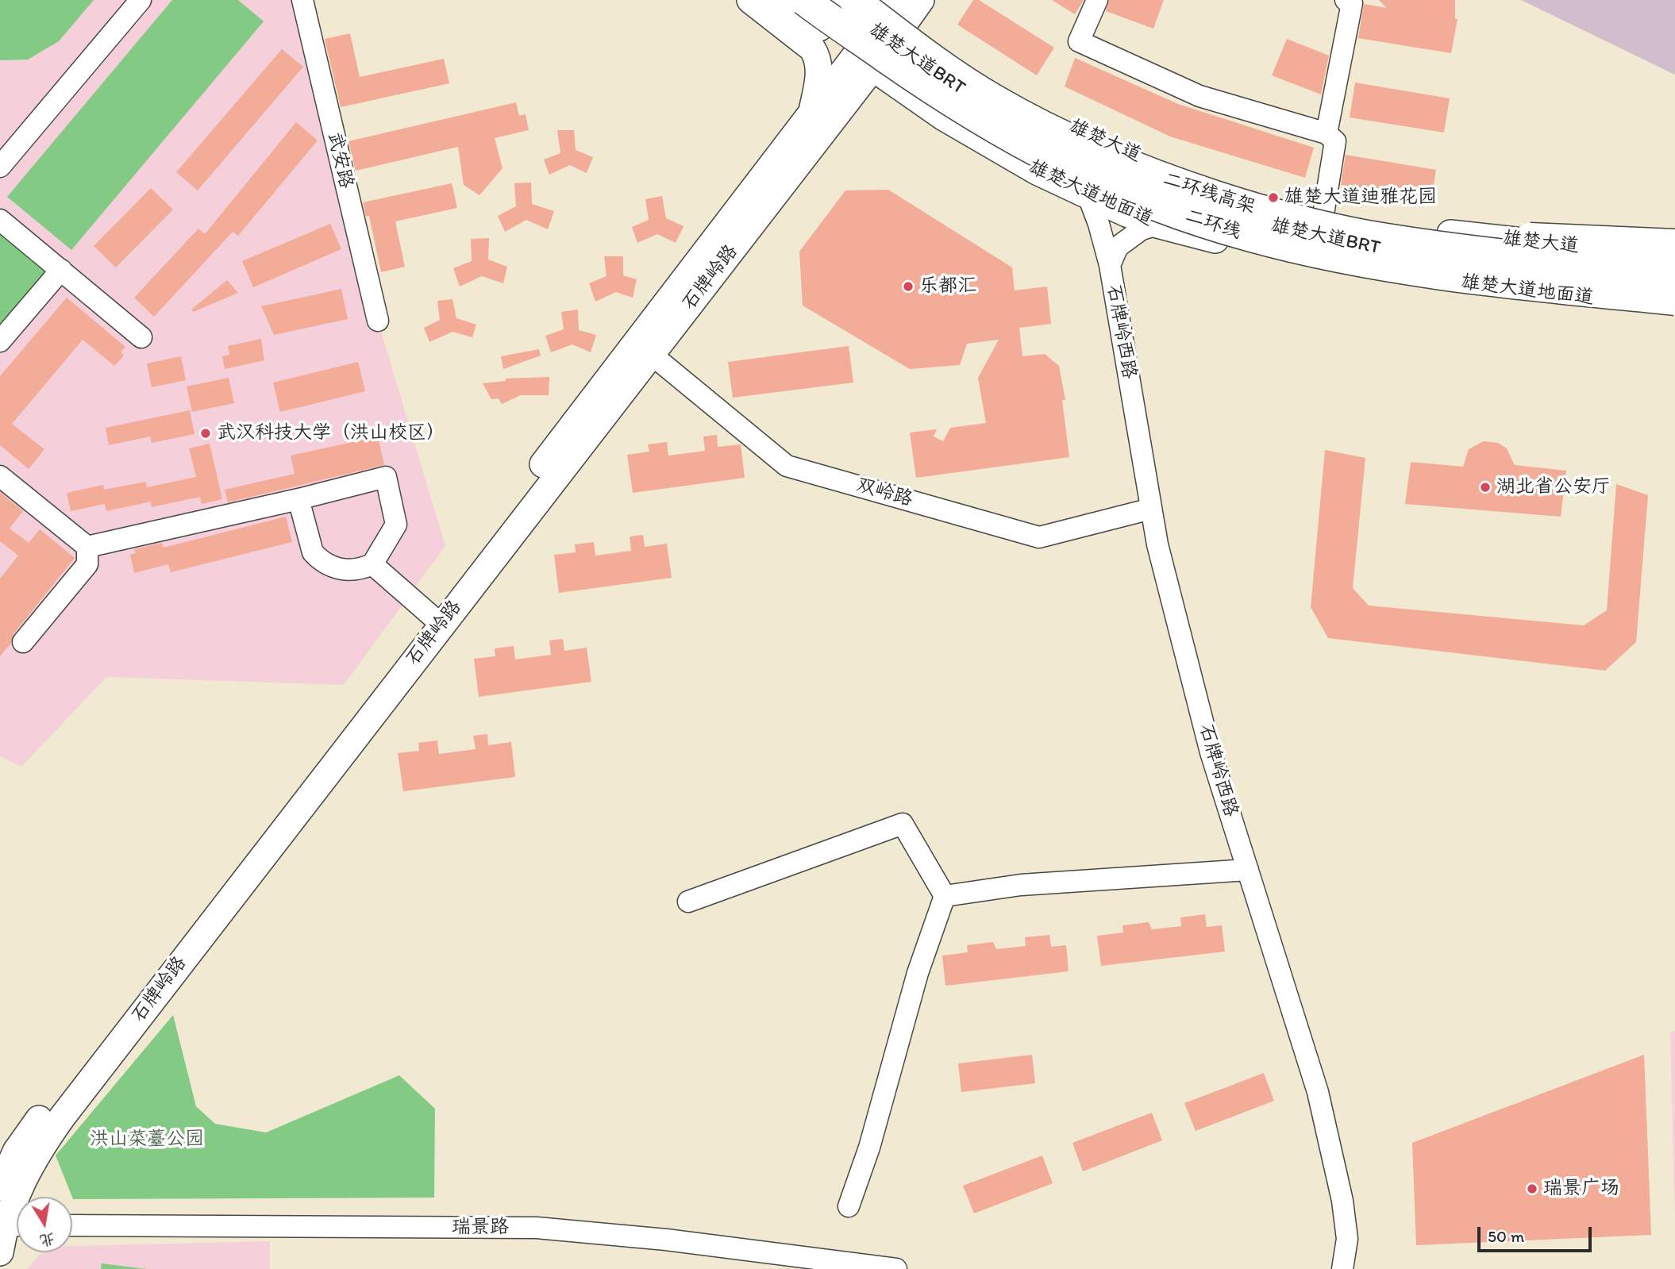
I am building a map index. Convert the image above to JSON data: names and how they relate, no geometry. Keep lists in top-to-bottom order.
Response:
{
  "streets": {
    "highway": ["二环线高架", "二环线"],
    "main road": ["雄楚大道", "雄楚大道地面道", "石牌岭路"],
    "street": [
      "雄楚大道BRT",
      "武安路",
      "石牌岭西路",
      "双岭路",
      "瑞景路"
    ]
  },
  "crossings": [
    ["雄楚大道BRT", "雄楚大道"],
    ["雄楚大道BRT", "二环线高架"],
    ["雄楚大道BRT", "石牌岭路"],
    ["雄楚大道", "二环线高架"],
    ["雄楚大道", "石牌岭路"],
    ["雄楚大道地面道", "石牌岭路"],
    ["雄楚大道地面道", "石牌岭西路"],
    ["二环线高架", "石牌岭路"],
    ["石牌岭路", "双岭路"],
    ["石牌岭西路", "双岭路"]
  ],
  "parks": ["洪山菜薹公园"],
  "places": [
    "雄楚大道迪雅花园",
    "乐都汇",
    "武汉科技大学（洪山校区）",
    "湖北省公安厅",
    "瑞景广场"
  ],
  "scale_bar": "50 m",
  "north": "bottom"
}
